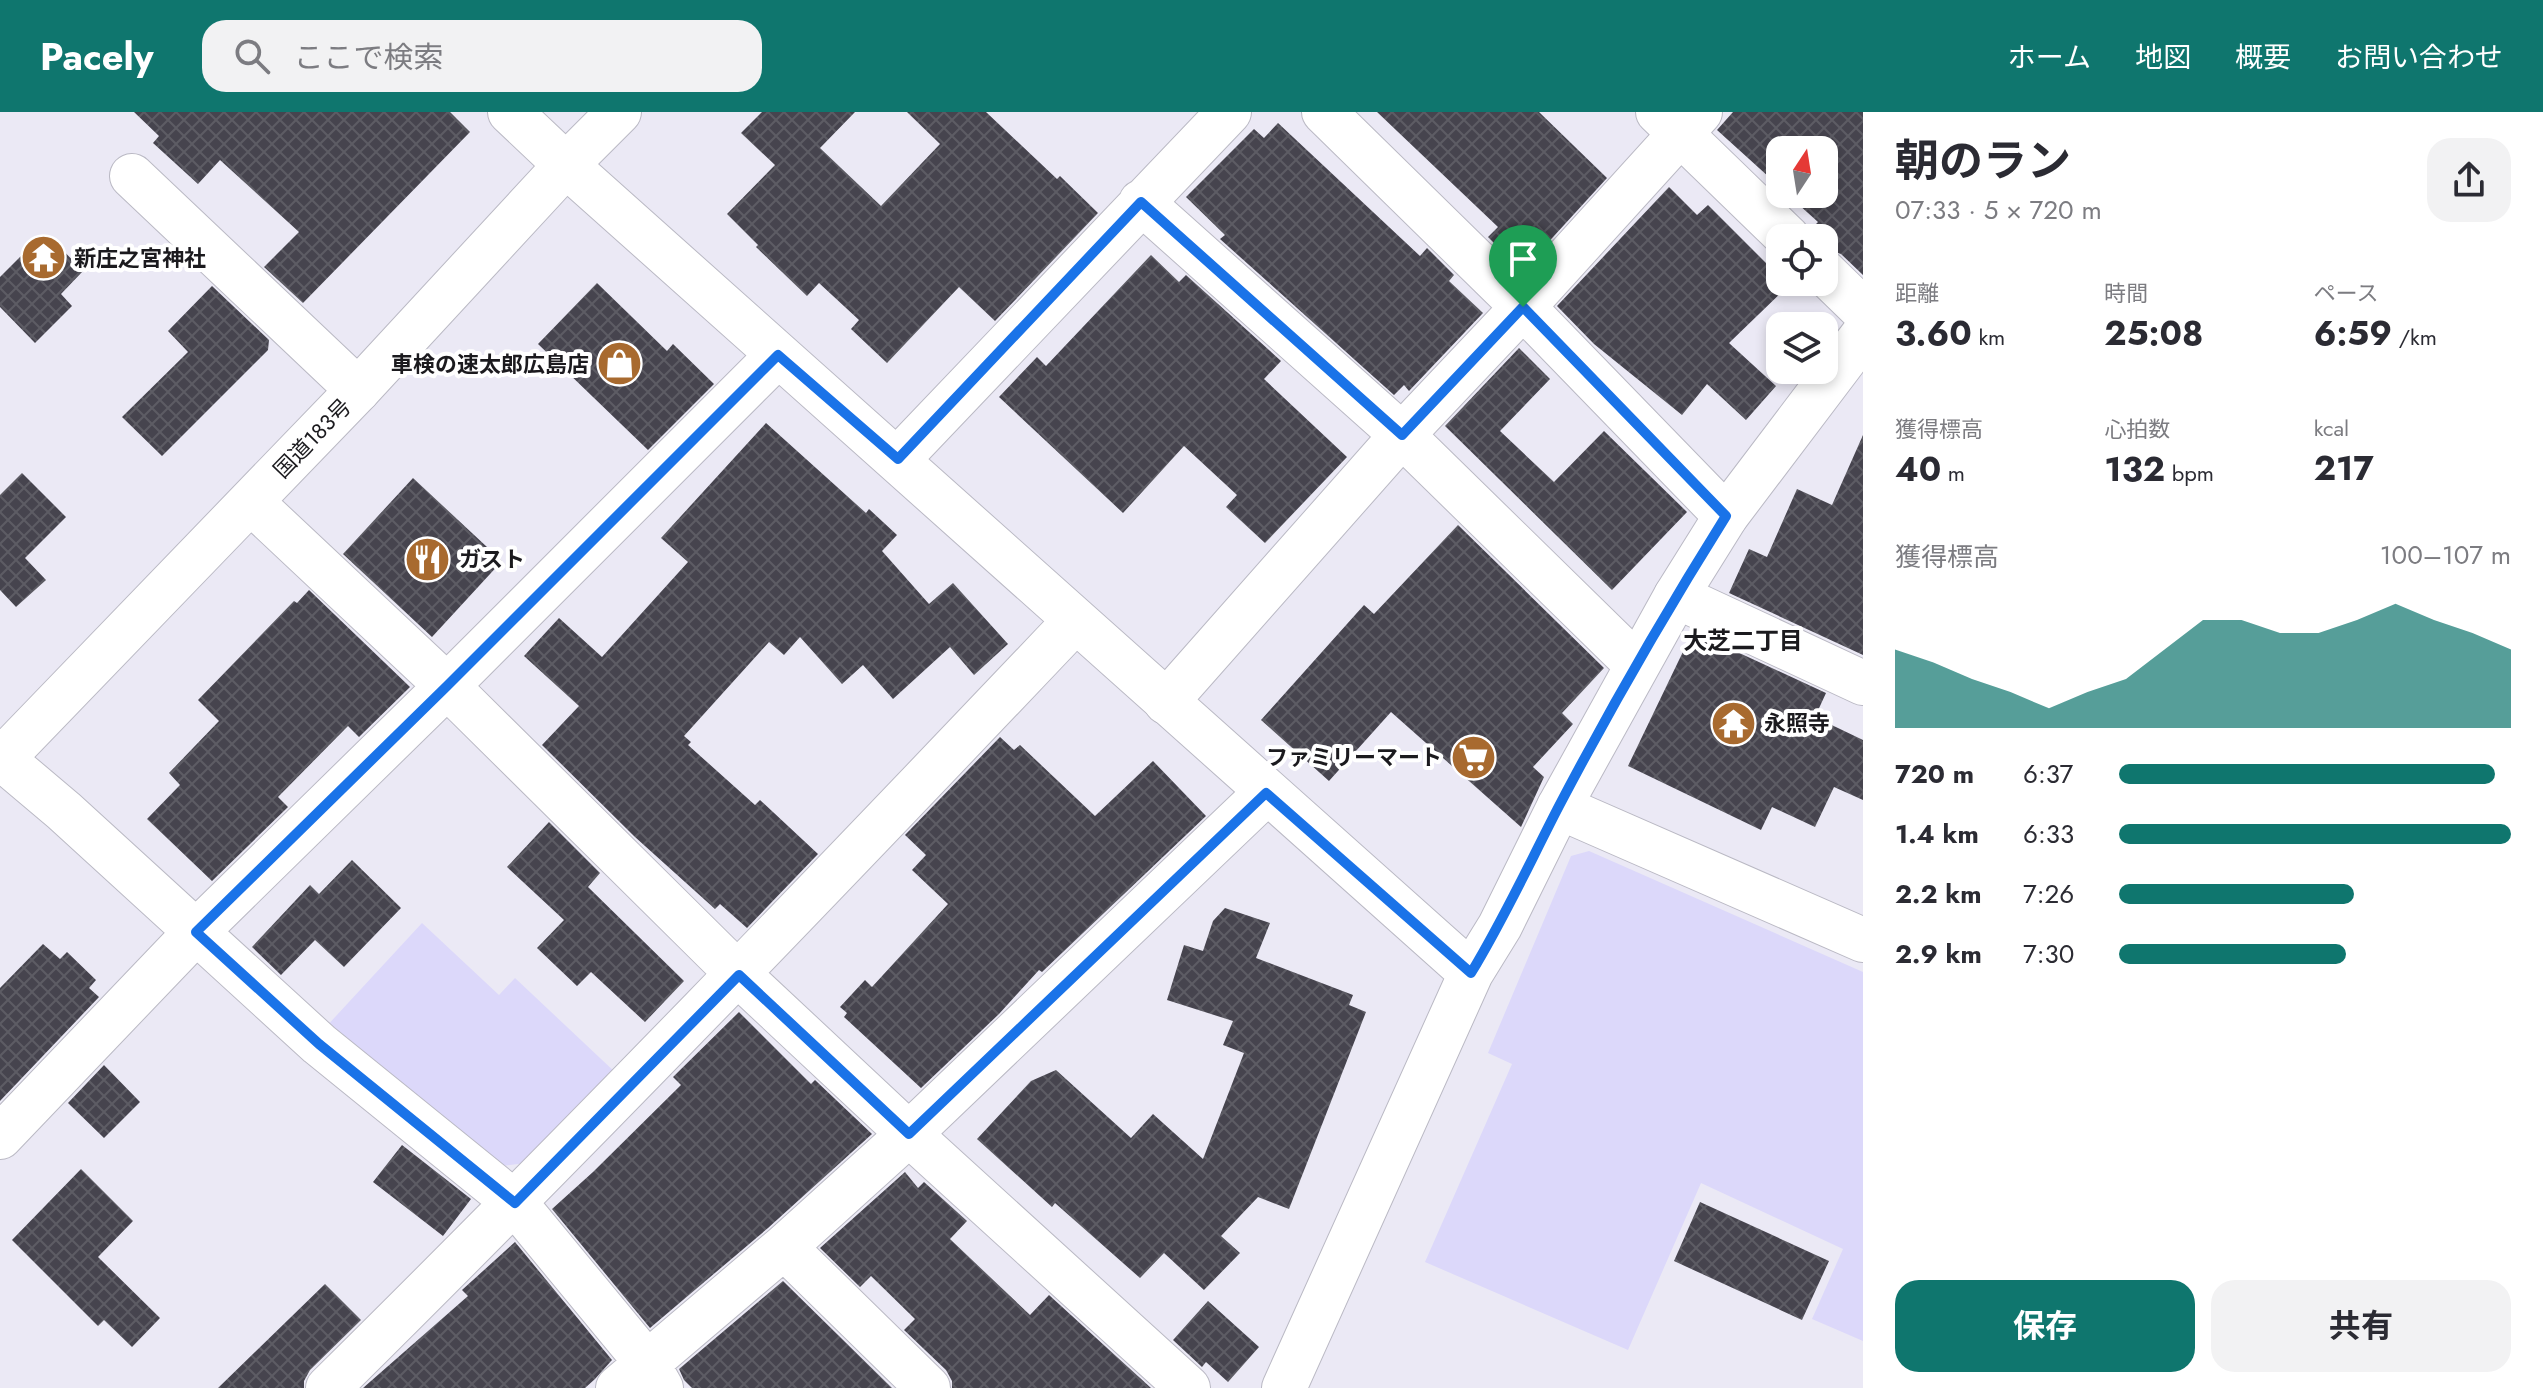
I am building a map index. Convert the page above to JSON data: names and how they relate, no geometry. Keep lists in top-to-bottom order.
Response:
{
  "streets": {
    "main road": ["国道183号"]
  },
  "districts": ["大芝二丁目"],
  "places": {
    "temple": ["新庄之宮神社", "永照寺"],
    "shop": ["車検の速太郎広島店"],
    "restaurant": ["ガスト"],
    "supermarket": ["ファミリーマート"]
  },
  "north": "top",
  "page": {
    "header": "Pacely",
    "search": "ここで検索",
    "nav": [
      "ホーム",
      "地図",
      "概要",
      "お問い合わせ"
    ],
    "heading": ["朝のラン", "07:33 · 5 × 720 m"],
    "stats": [
      ["距離", "3.60 km"],
      ["時間", "25:08"],
      ["ペース", "6:59 /km"],
      ["獲得標高", "40 m"],
      ["心拍数", "132 bpm"],
      ["kcal", "217"]
    ],
    "chart": ["獲得標高", "100–107 m"],
    "list": [
      {
        "name": "720 m",
        "note": "6:37"
      },
      {
        "name": "1.4 km",
        "note": "6:33"
      },
      {
        "name": "2.2 km",
        "note": "7:26"
      },
      {
        "name": "2.9 km",
        "note": "7:30"
      }
    ],
    "buttons": ["保存", "共有"]
  }
}
